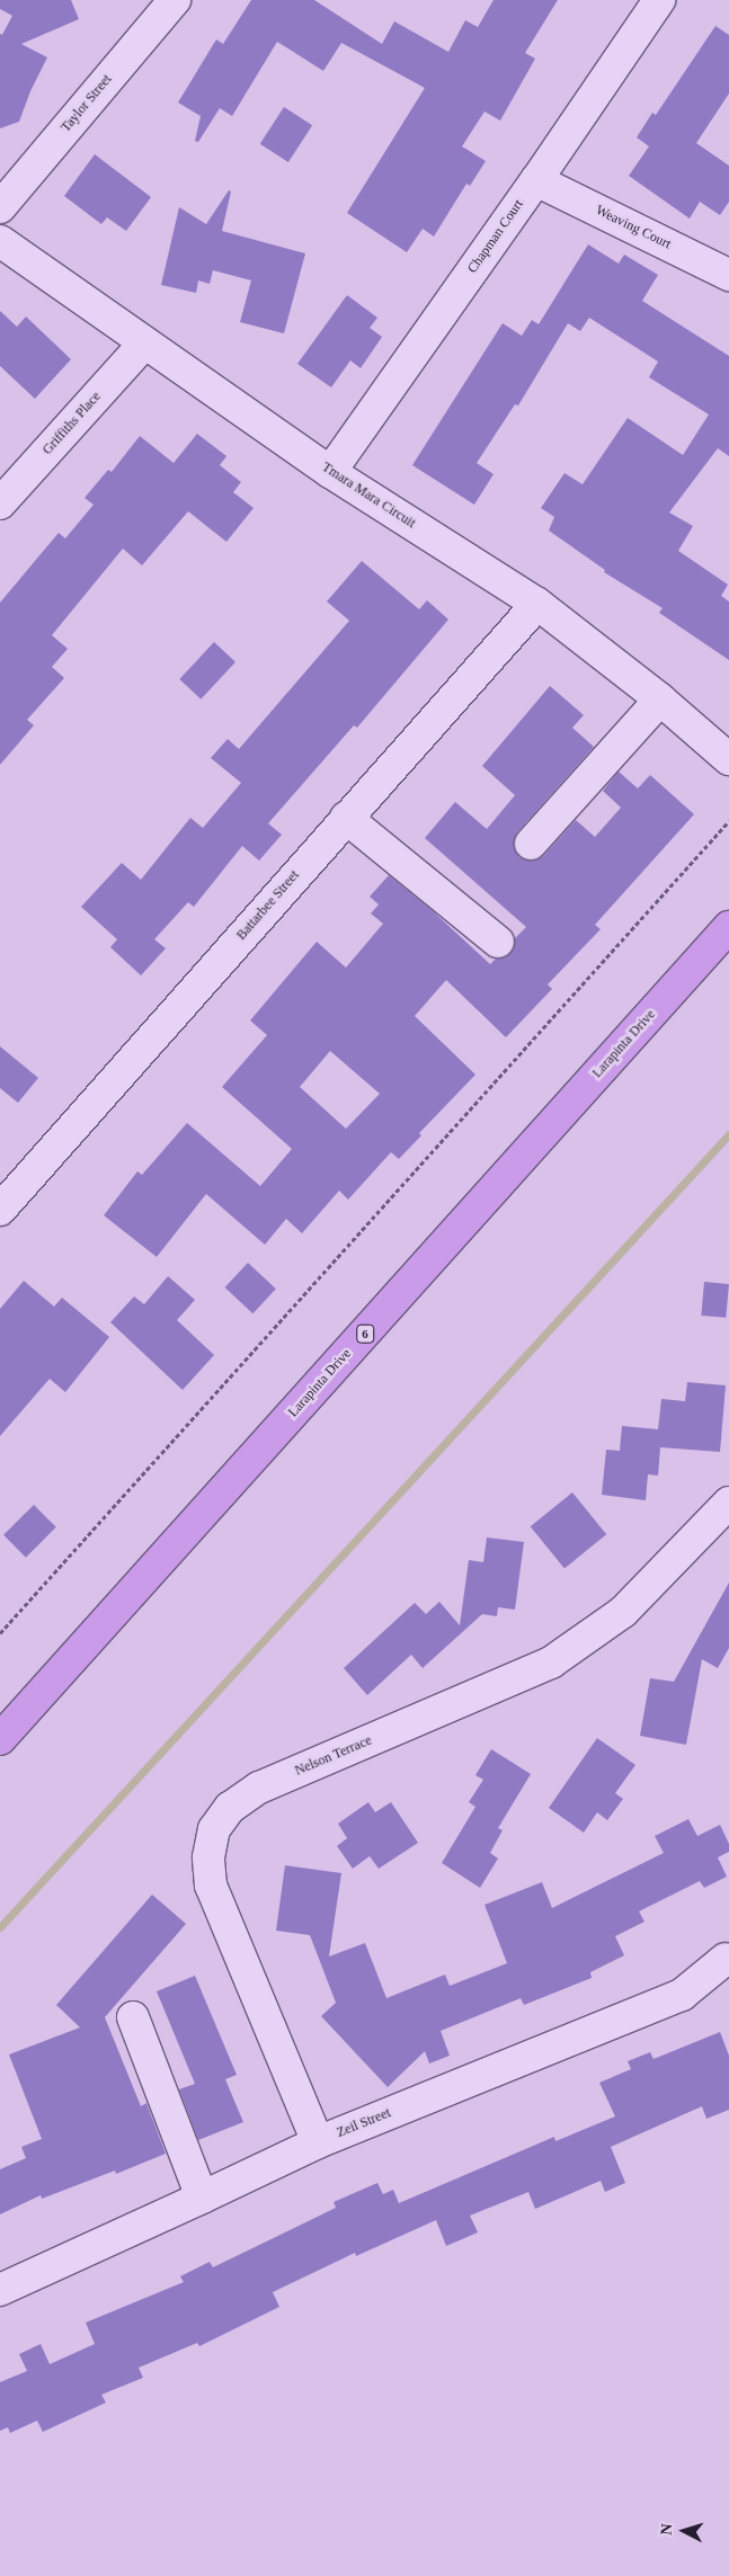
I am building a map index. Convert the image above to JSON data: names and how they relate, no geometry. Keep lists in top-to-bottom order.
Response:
{
  "streets": {
    "main road": ["Larapinta Drive", "6"],
    "street": [
      "Taylor Street",
      "Weaving Court",
      "Chapman Court",
      "Griffiths Place",
      "Tmara Mara Circuit",
      "Battarbee Street",
      "Nelson Terrace",
      "Zeil Street"
    ]
  },
  "crossings": [
    ["Weaving Court", "Chapman Court"],
    ["Chapman Court", "Tmara Mara Circuit"],
    ["Griffiths Place", "Tmara Mara Circuit"],
    ["Tmara Mara Circuit", "Battarbee Street"],
    ["Nelson Terrace", "Zeil Street"]
  ],
  "north": "left"
}
